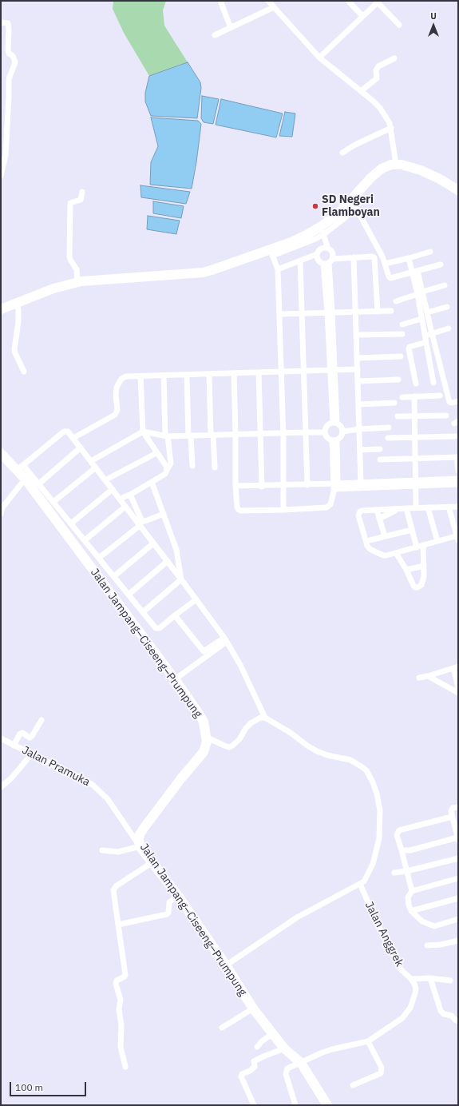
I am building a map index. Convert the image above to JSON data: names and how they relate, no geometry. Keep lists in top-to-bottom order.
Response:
{
  "streets": {
    "main road": ["Jalan Jampang–Ciseeng–Prumpung"],
    "street": ["Jalan Pramuka", "Jalan Anggrek"]
  },
  "crossings": [
    ["Jalan Jampang–Ciseeng–Prumpung", "Jalan Pramuka"]
  ],
  "places": ["SD Negeri Flamboyan"],
  "scale_bar": "100 m",
  "north": "top"
}
